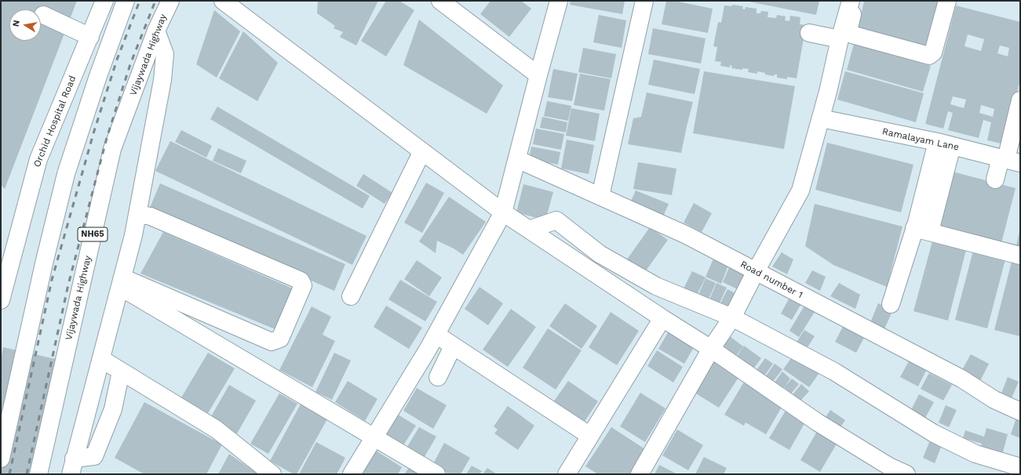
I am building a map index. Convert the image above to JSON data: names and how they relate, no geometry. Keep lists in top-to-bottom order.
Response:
{
  "streets": {
    "main road": [
      "Vijaywada Highway",
      "Orchid Hospital Road",
      "Ramalayam Lane",
      "NH65",
      "Road number 1"
    ]
  },
  "north": "left"
}
